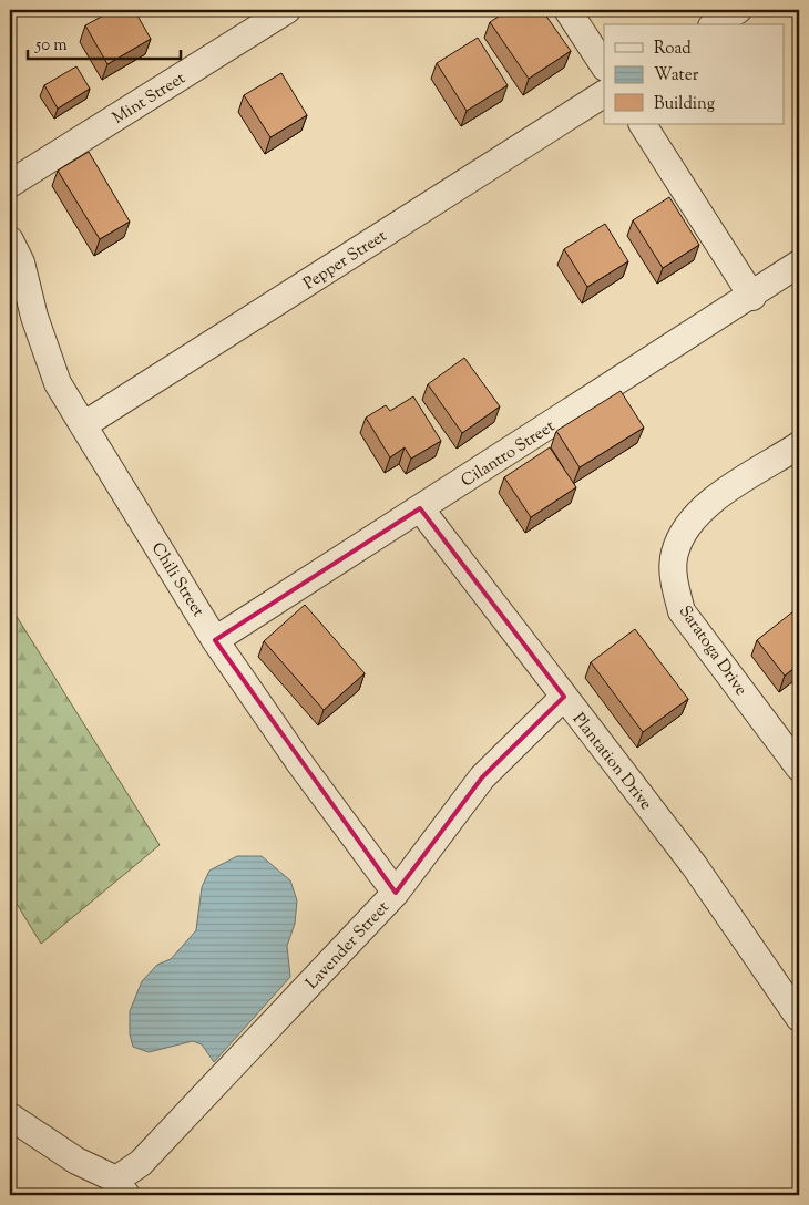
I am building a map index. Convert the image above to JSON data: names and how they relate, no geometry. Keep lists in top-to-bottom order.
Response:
{
  "streets": {
    "street": [
      "Mint Street",
      "Pepper Street",
      "Cilantro Street",
      "Chili Street",
      "Saratoga Drive",
      "Plantation Drive",
      "Lavender Street"
    ]
  },
  "crossings": [
    ["Pepper Street", "Chili Street"],
    ["Cilantro Street", "Chili Street"],
    ["Cilantro Street", "Plantation Drive"],
    ["Chili Street", "Lavender Street"],
    ["Plantation Drive", "Lavender Street"]
  ],
  "legend": ["Road", "Water", "Building"],
  "scale_bar": "50 m"
}
